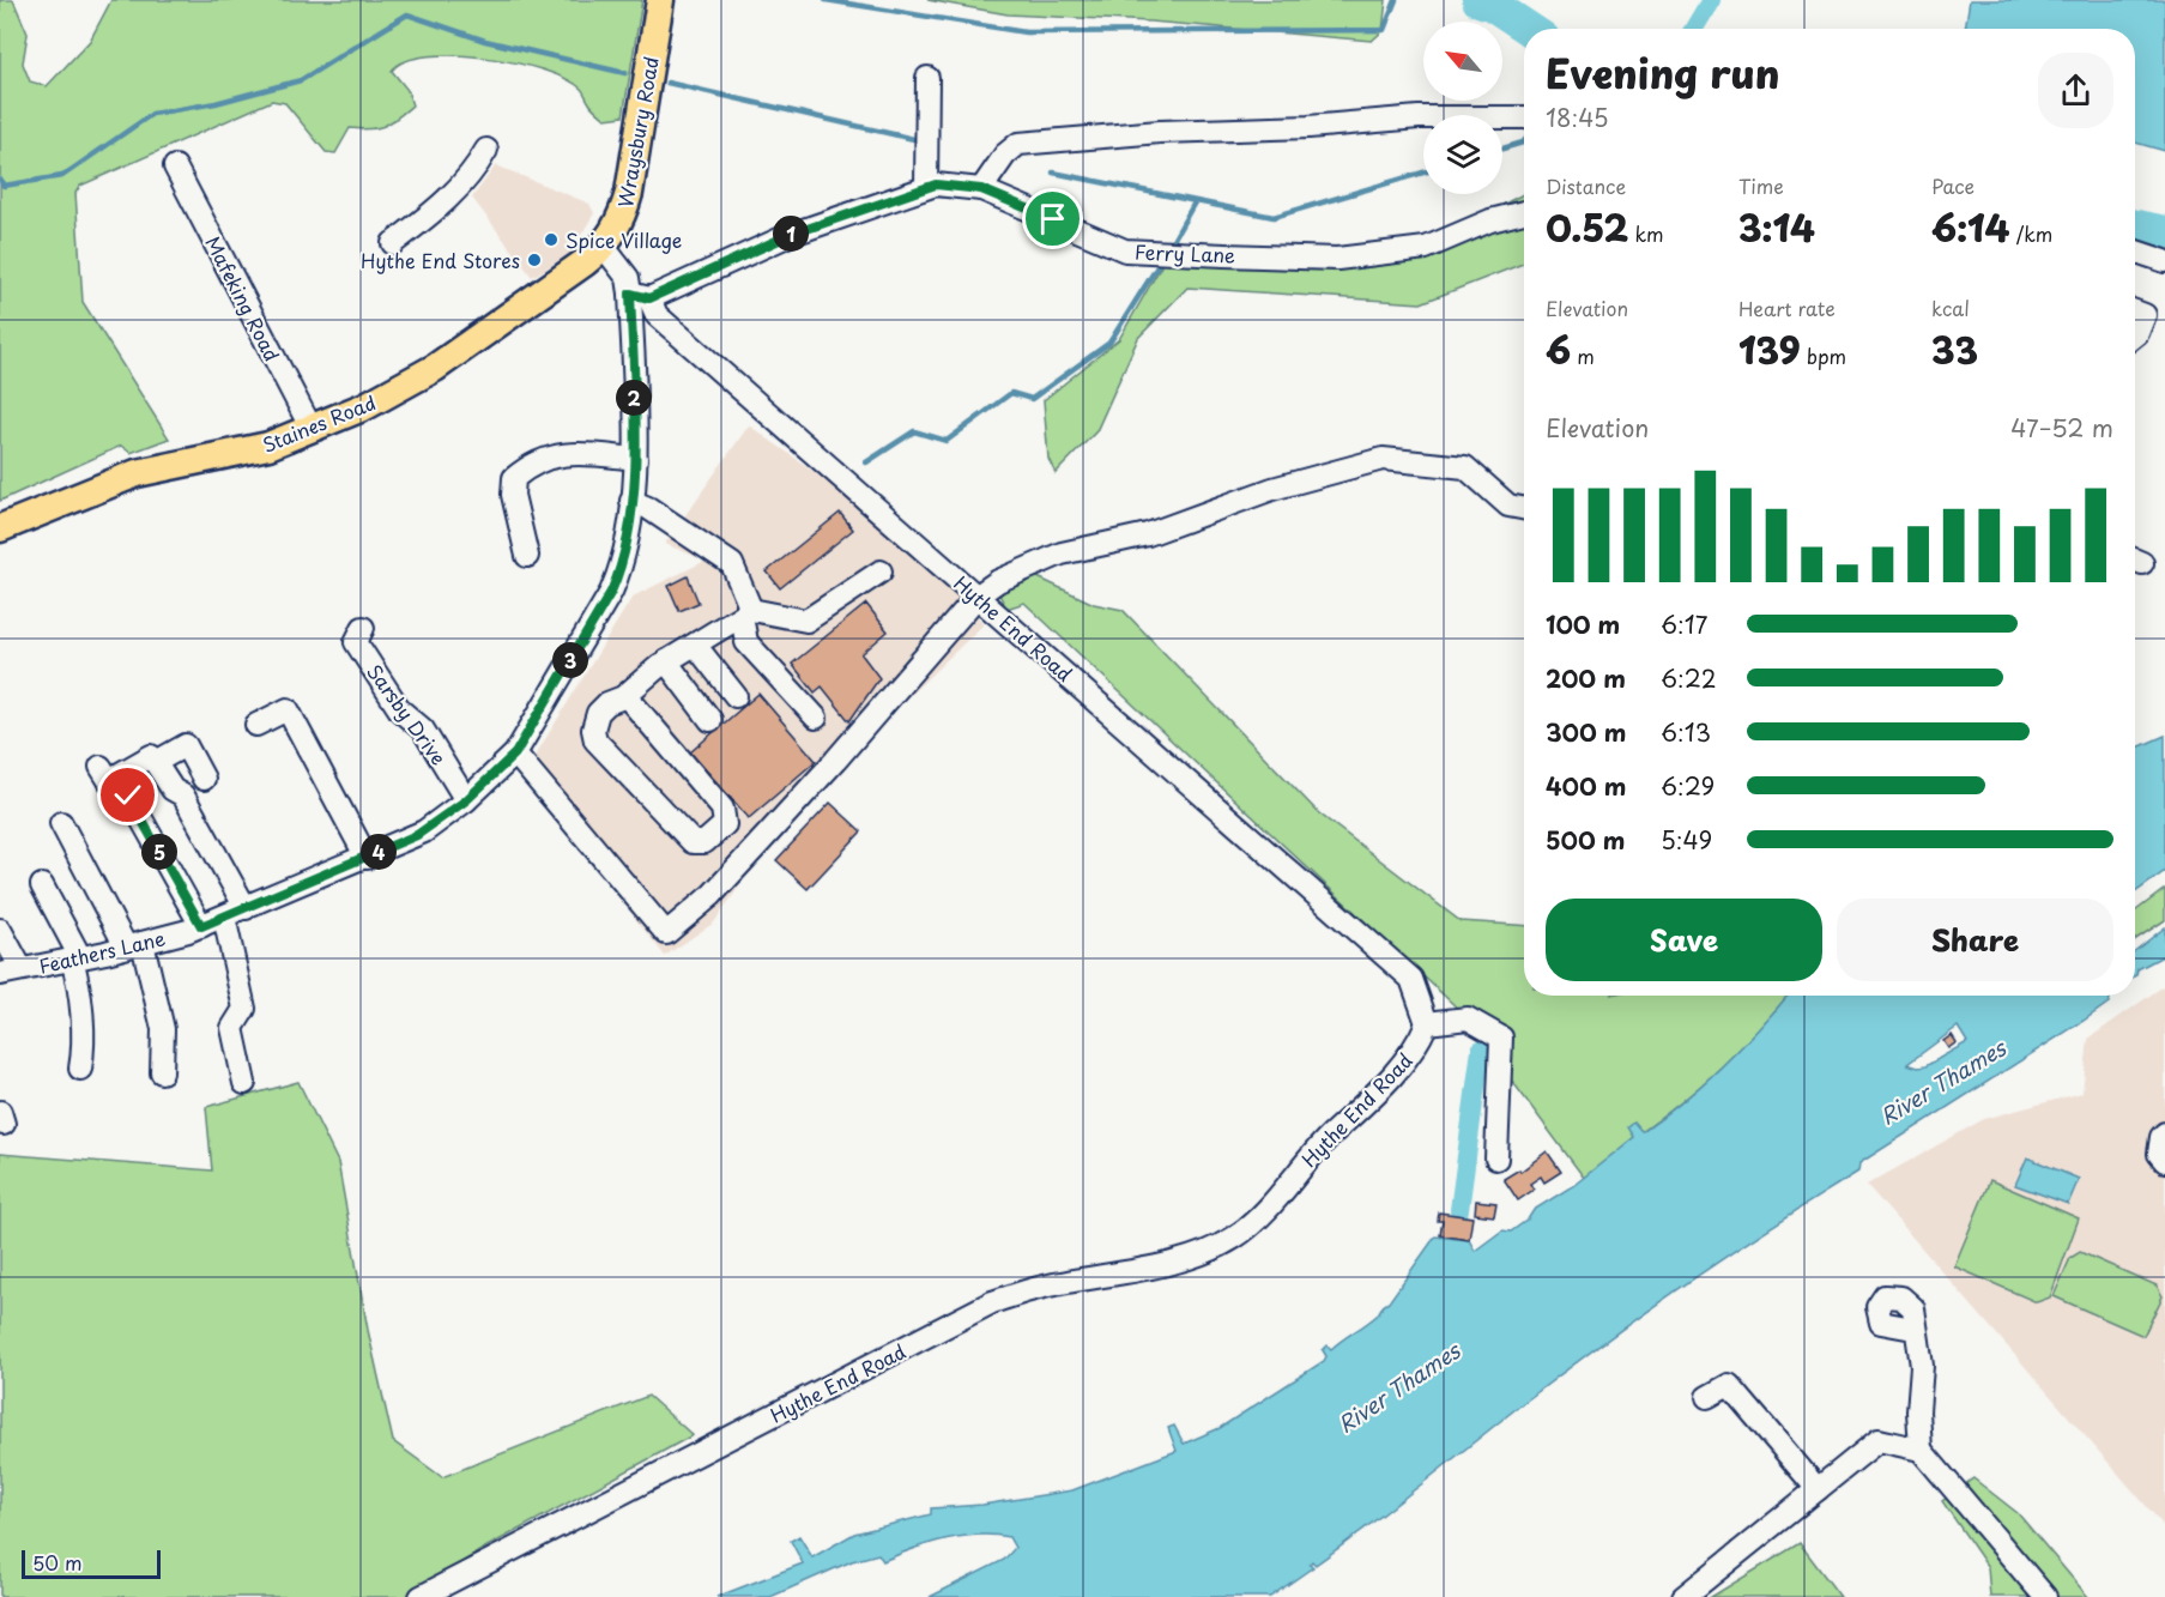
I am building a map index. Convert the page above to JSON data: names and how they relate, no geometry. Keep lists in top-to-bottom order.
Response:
{
  "streets": {
    "main road": ["Wraysbury Road", "Staines Road"],
    "street": [
      "Ferry Lane",
      "Mafeking Road",
      "Hythe End Road",
      "Sarsby Drive",
      "Feathers Lane"
    ]
  },
  "crossings": [
    ["Wraysbury Road", "Staines Road"],
    ["Wraysbury Road", "Feathers Lane"],
    ["Ferry Lane", "Hythe End Road"],
    ["Ferry Lane", "Feathers Lane"],
    ["Mafeking Road", "Staines Road"],
    ["Staines Road", "Feathers Lane"],
    ["Hythe End Road", "Feathers Lane"],
    ["Sarsby Drive", "Feathers Lane"]
  ],
  "water": ["River Thames"],
  "places": ["Spice Village", "Hythe End Stores"],
  "scale_bar": "50 m",
  "north": "top left",
  "page": {
    "heading": ["Evening run", "18:45"],
    "stats": [
      ["Distance", "0.52 km"],
      ["Time", "3:14"],
      ["Pace", "6:14 /km"],
      ["Elevation", "6 m"],
      ["Heart rate", "139 bpm"],
      ["kcal", "33"]
    ],
    "pins": [
      "1",
      "2",
      "3",
      "4",
      "5"
    ],
    "chart": ["Elevation", "47–52 m"],
    "list": [
      {
        "name": "100 m",
        "note": "6:17"
      },
      {
        "name": "200 m",
        "note": "6:22"
      },
      {
        "name": "300 m",
        "note": "6:13"
      },
      {
        "name": "400 m",
        "note": "6:29"
      },
      {
        "name": "500 m",
        "note": "5:49"
      }
    ],
    "buttons": ["Save", "Share"],
    "scale": "50 m"
  }
}
